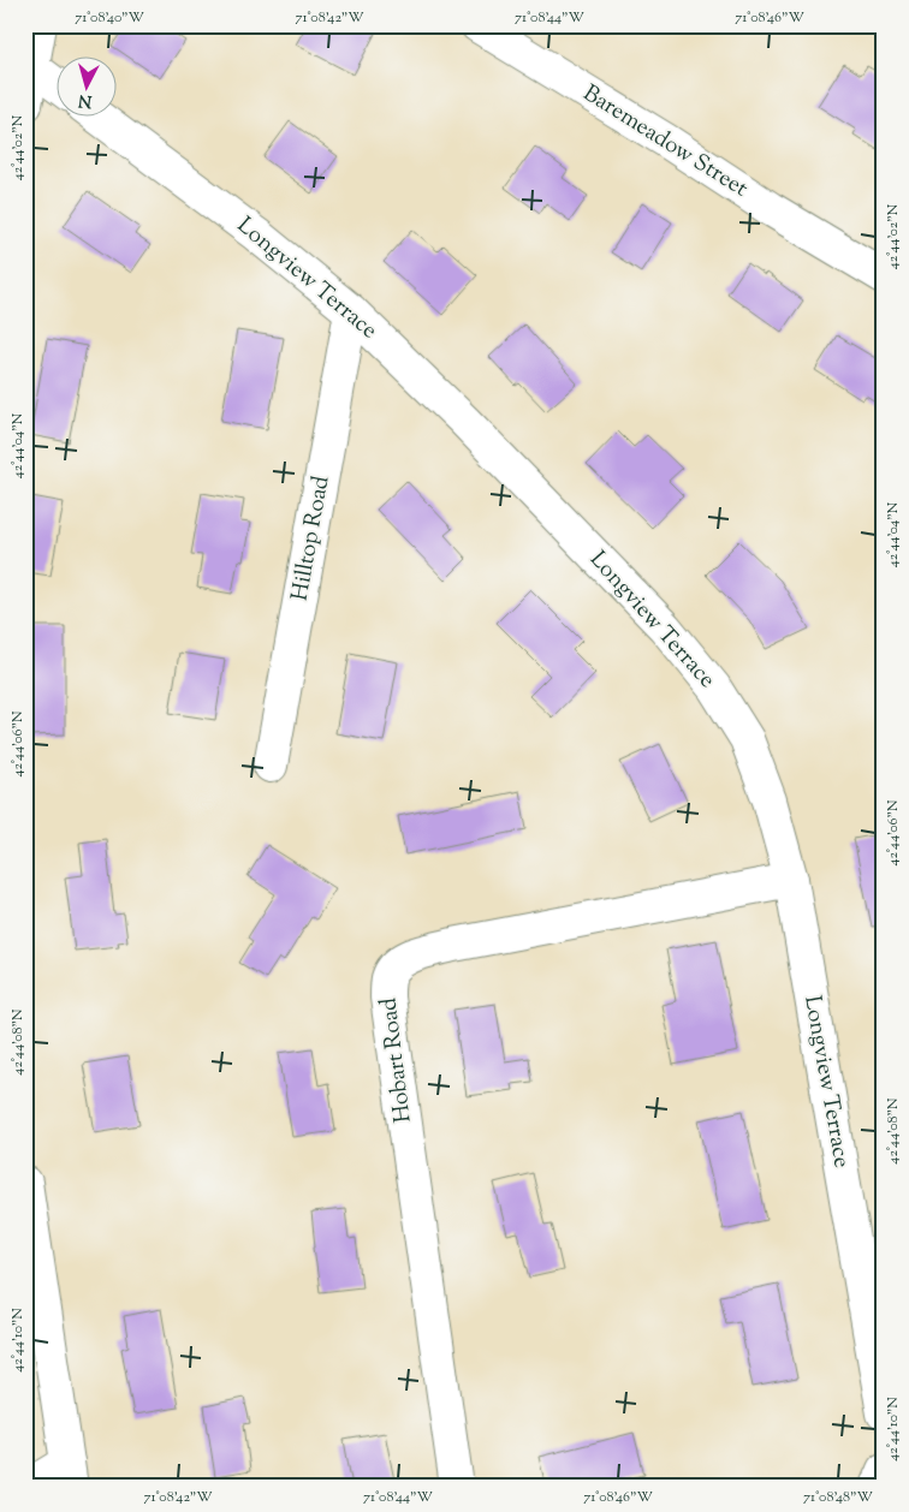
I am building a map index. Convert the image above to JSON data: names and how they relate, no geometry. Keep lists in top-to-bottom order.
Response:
{
  "streets": {
    "street": [
      "Baremeadow Street",
      "Longview Terrace",
      "Hilltop Road",
      "Hobart Road"
    ]
  },
  "crossings": [
    ["Longview Terrace", "Hilltop Road"],
    ["Longview Terrace", "Hobart Road"]
  ],
  "north": "bottom",
  "coordinates": [
    "71°08'40\"W",
    "71°08'42\"W",
    "71°08'44\"W",
    "71°08'46\"W",
    "42°44'02\"N",
    "42°44'04\"N",
    "42°44'06\"N",
    "42°44'08\"N",
    "42°44'10\"N",
    "71°08'48\"W"
  ]
}
